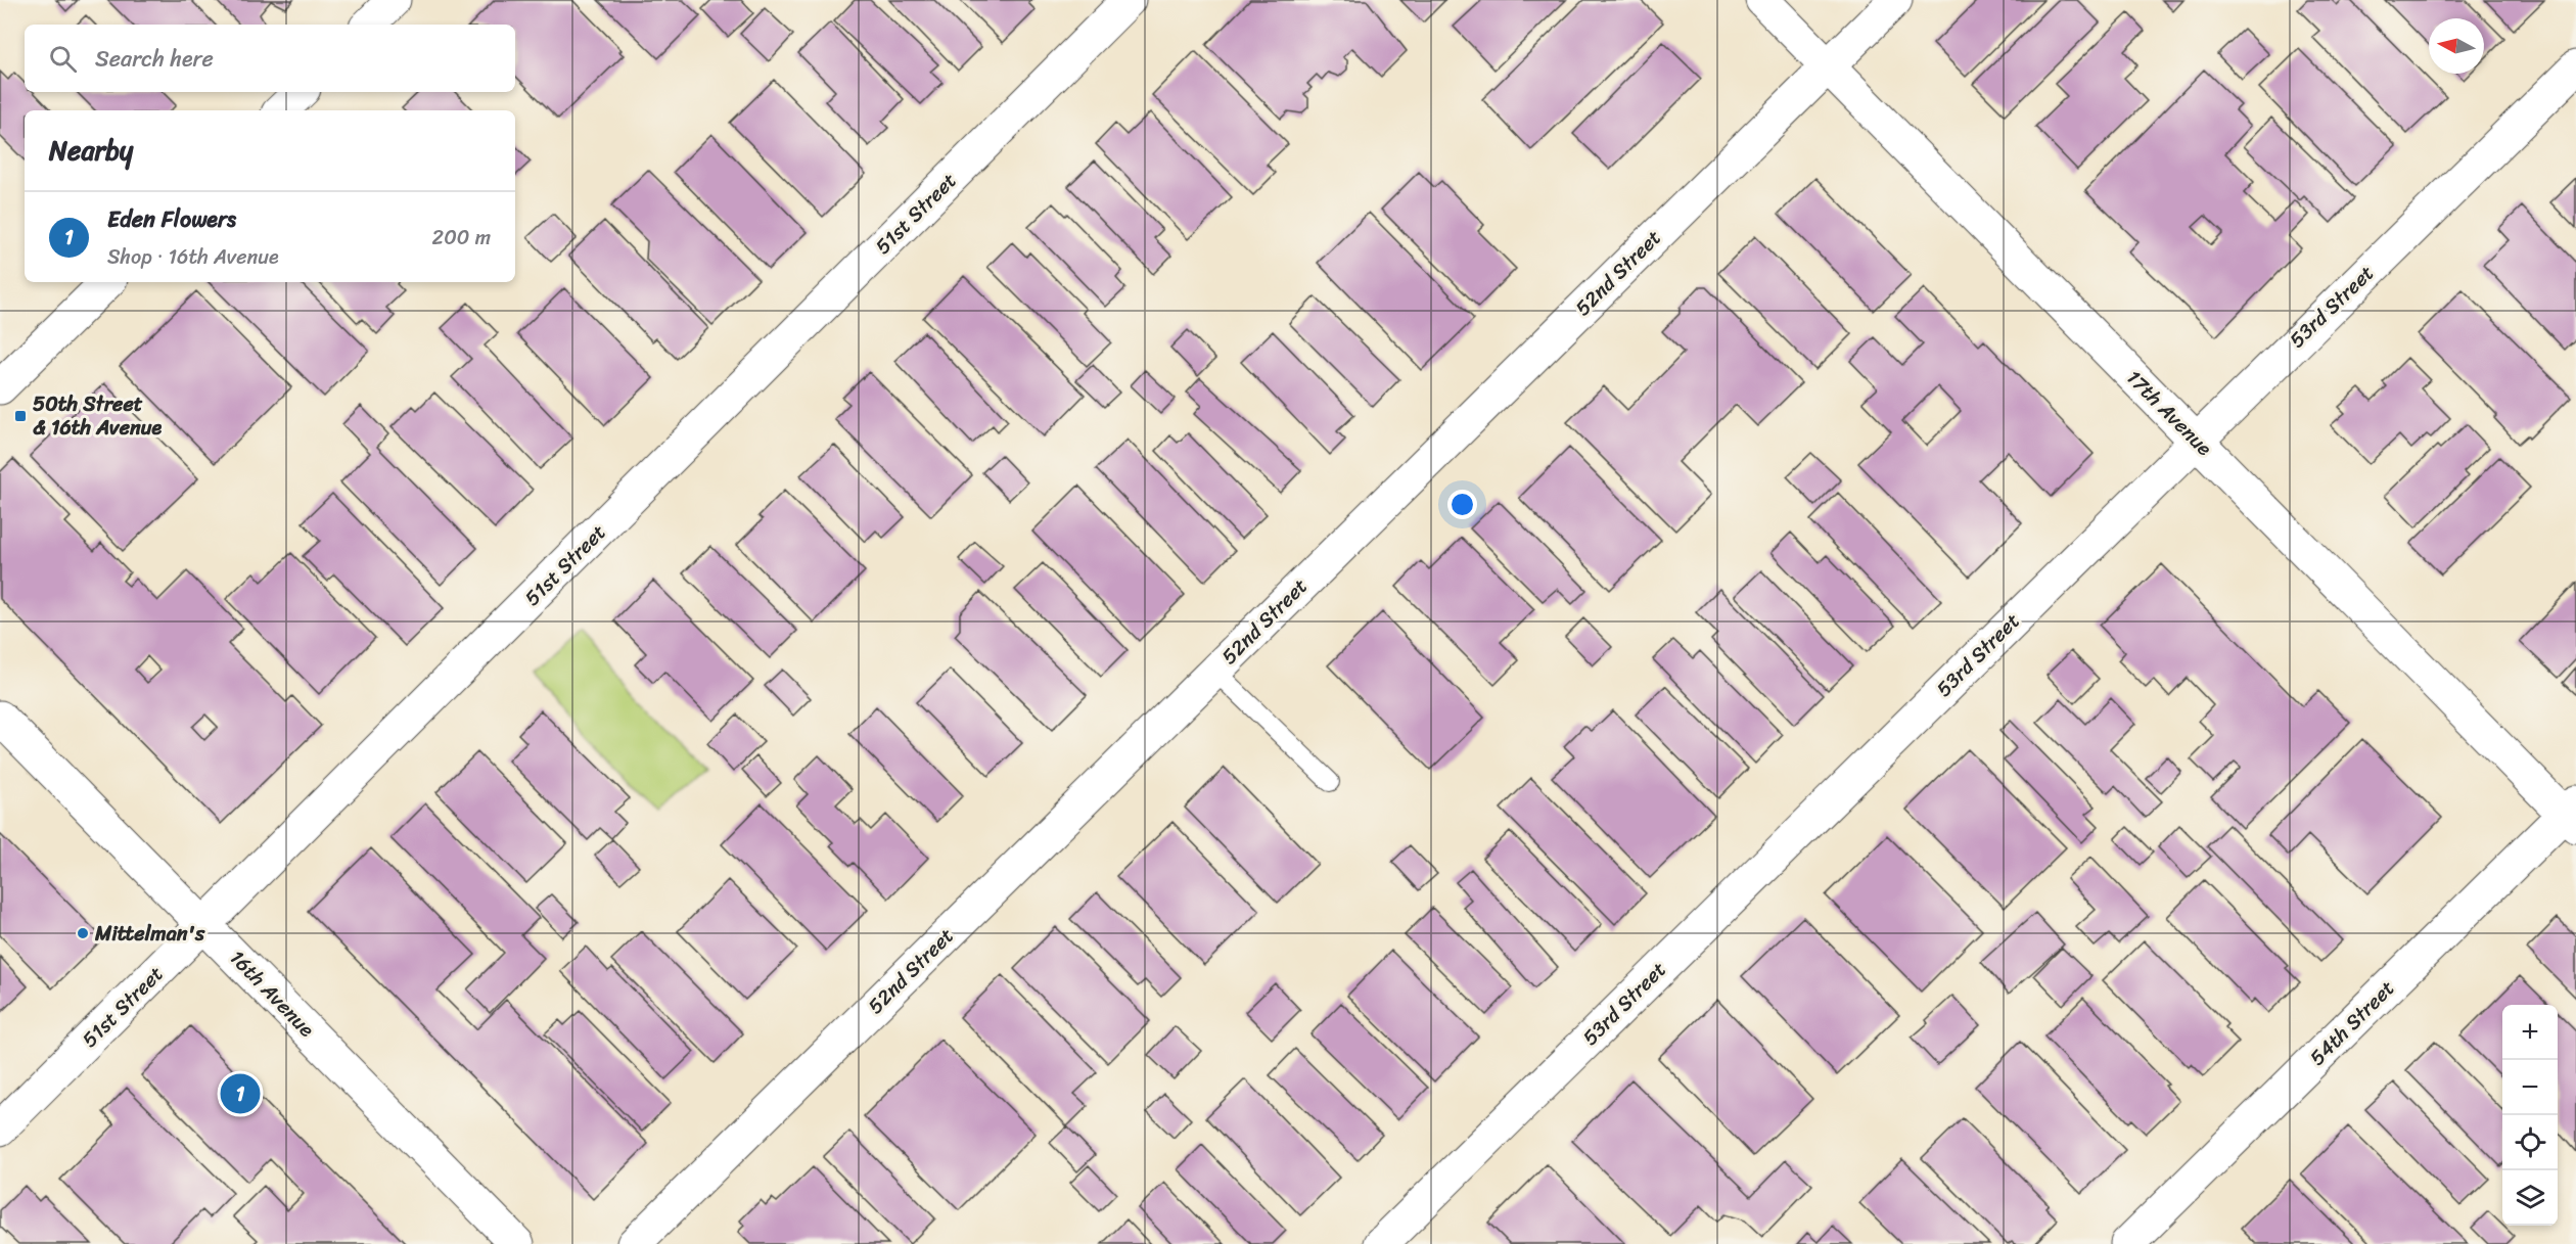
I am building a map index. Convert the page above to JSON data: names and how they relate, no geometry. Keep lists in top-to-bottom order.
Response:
{
  "streets": {
    "street": [
      "51st Street",
      "52nd Street",
      "53rd Street",
      "17th Avenue",
      "16th Avenue",
      "54th Street"
    ]
  },
  "crossings": [
    ["51st Street", "16th Avenue"],
    ["52nd Street", "17th Avenue"],
    ["53rd Street", "17th Avenue"],
    ["17th Avenue", "54th Street"]
  ],
  "places": {
    "transit": ["50th Street & 16th Avenue"],
    "other": ["Mittelman's"]
  },
  "north": "left",
  "page": {
    "search": "Search here",
    "heading": "Nearby",
    "list": [
      {
        "mark": "1",
        "name": "Eden Flowers",
        "note": "Shop · 16th Avenue",
        "value": "200 m"
      }
    ],
    "map_buttons": ["+", "−"],
    "pins": "1"
  }
}
